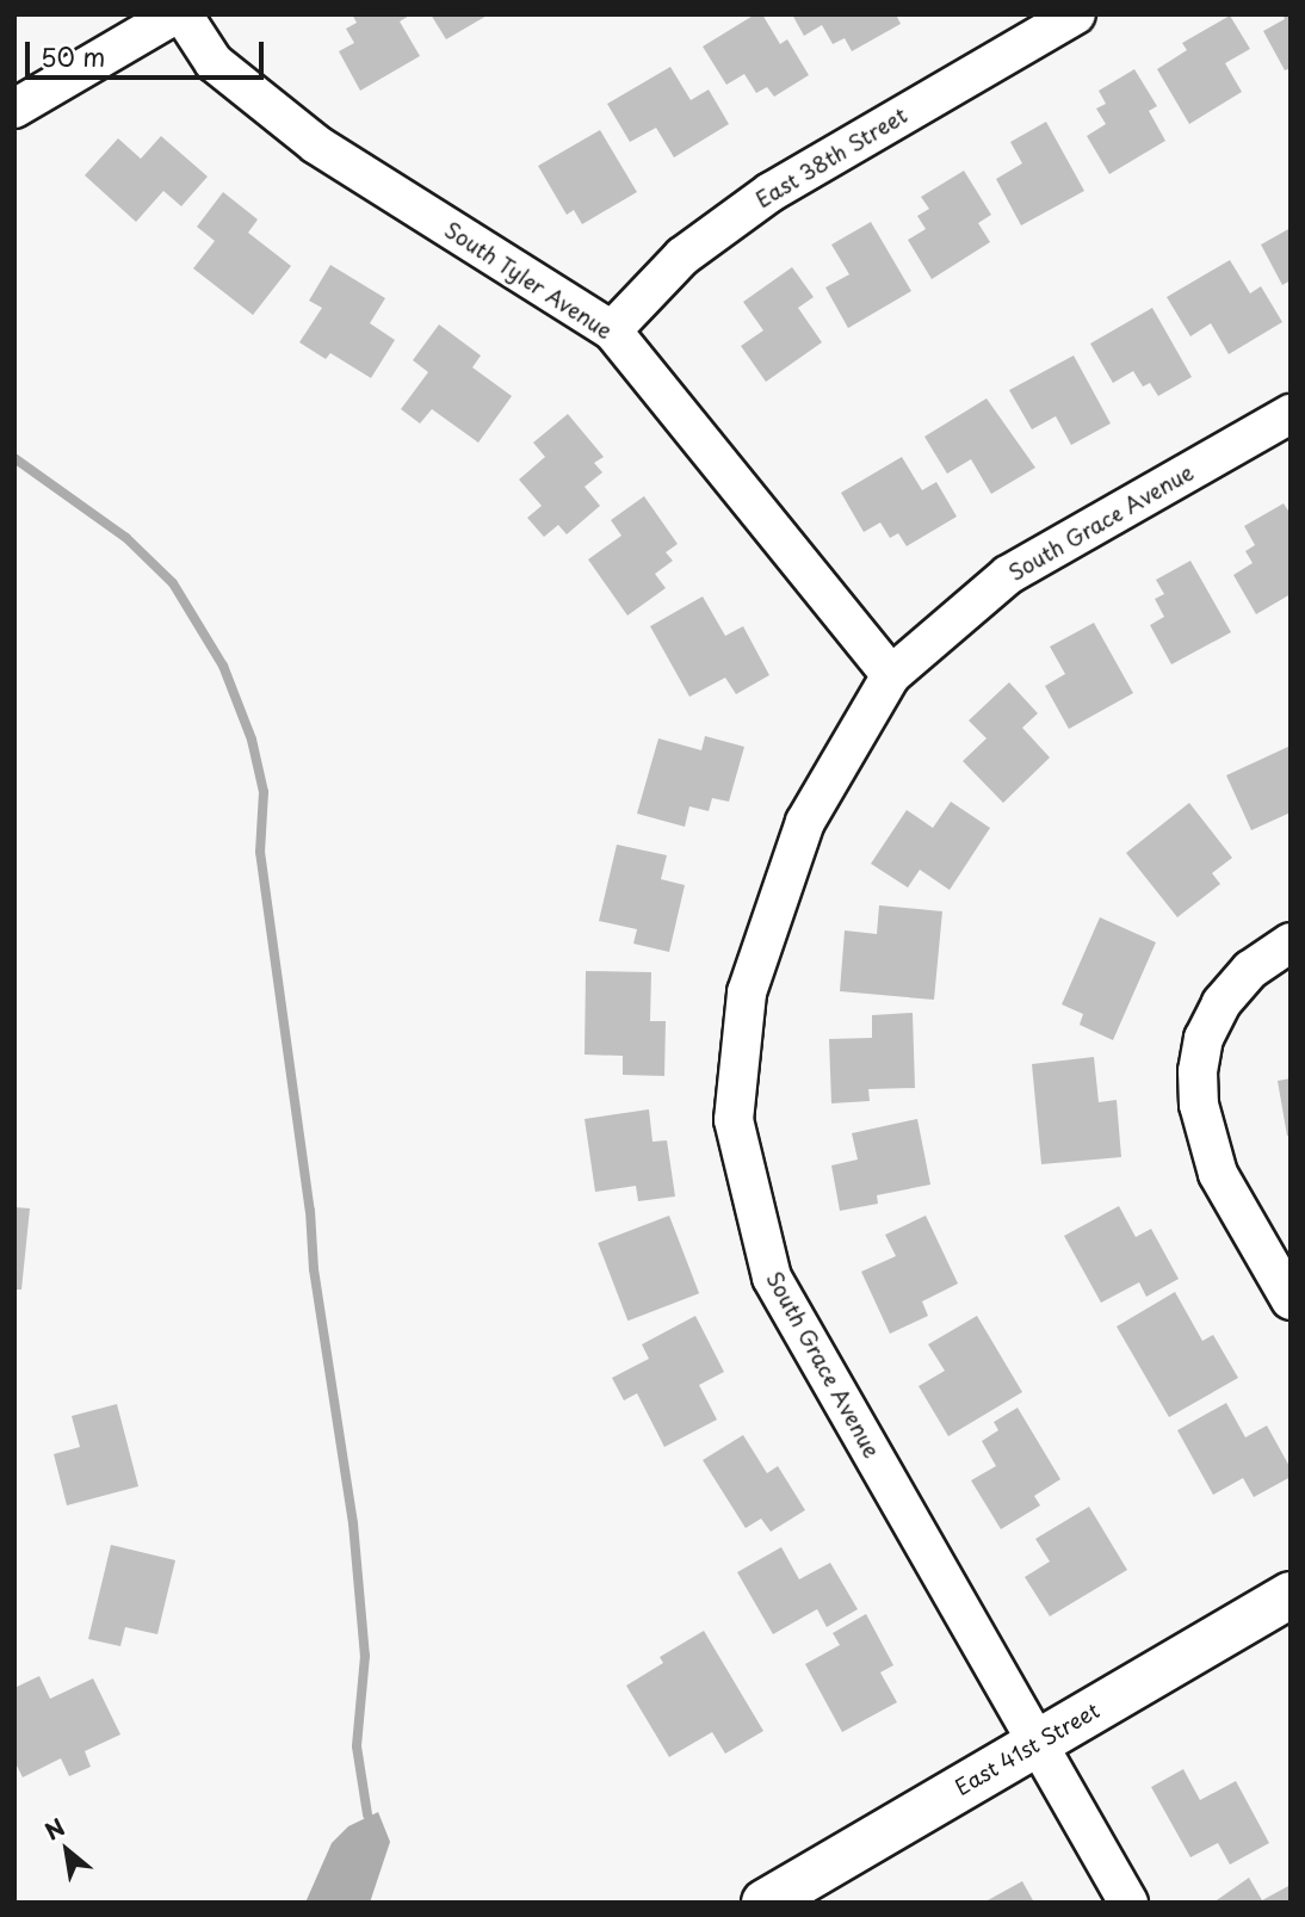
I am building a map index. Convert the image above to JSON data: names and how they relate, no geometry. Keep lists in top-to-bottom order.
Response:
{
  "streets": {
    "street": [
      "East 38th Street",
      "South Tyler Avenue",
      "South Grace Avenue",
      "East 41st Street"
    ]
  },
  "crossings": [
    ["East 38th Street", "South Tyler Avenue"],
    ["South Tyler Avenue", "South Grace Avenue"],
    ["South Grace Avenue", "East 41st Street"]
  ],
  "scale_bar": "50 m",
  "north": "top left"
}
